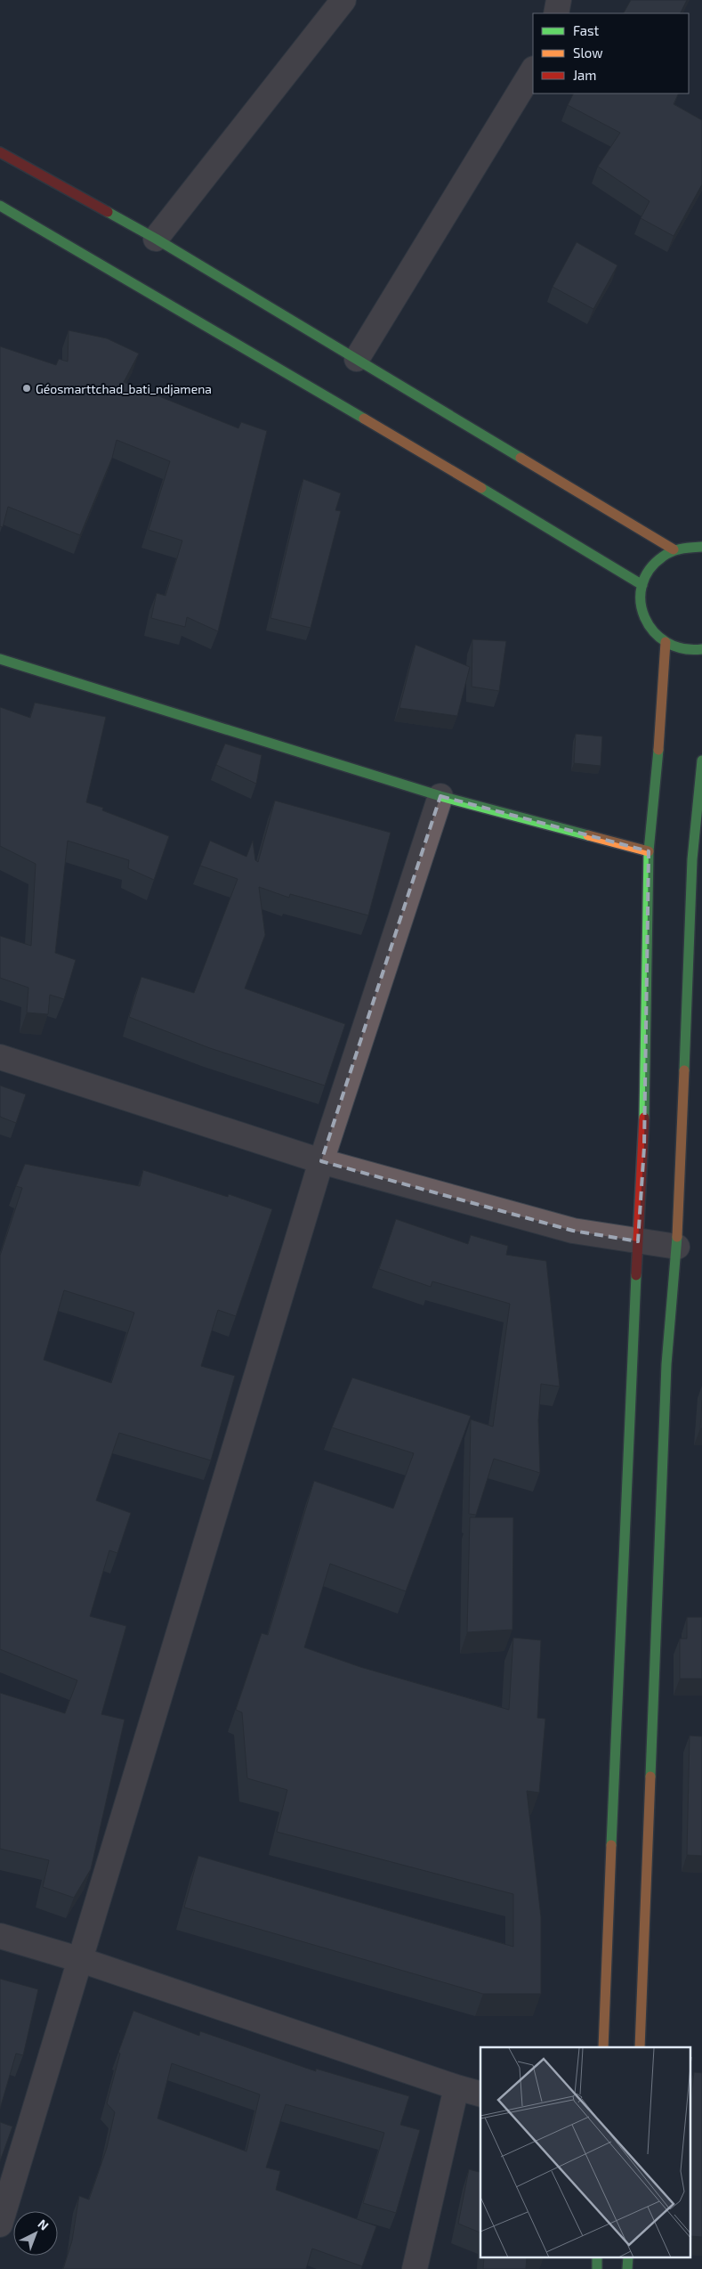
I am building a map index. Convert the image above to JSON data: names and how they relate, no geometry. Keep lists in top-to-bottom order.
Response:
{
  "places": ["Géosmarttchad_bati_ndjamena"],
  "legend": ["Fast", "Slow", "Jam"],
  "north": "top right"
}
